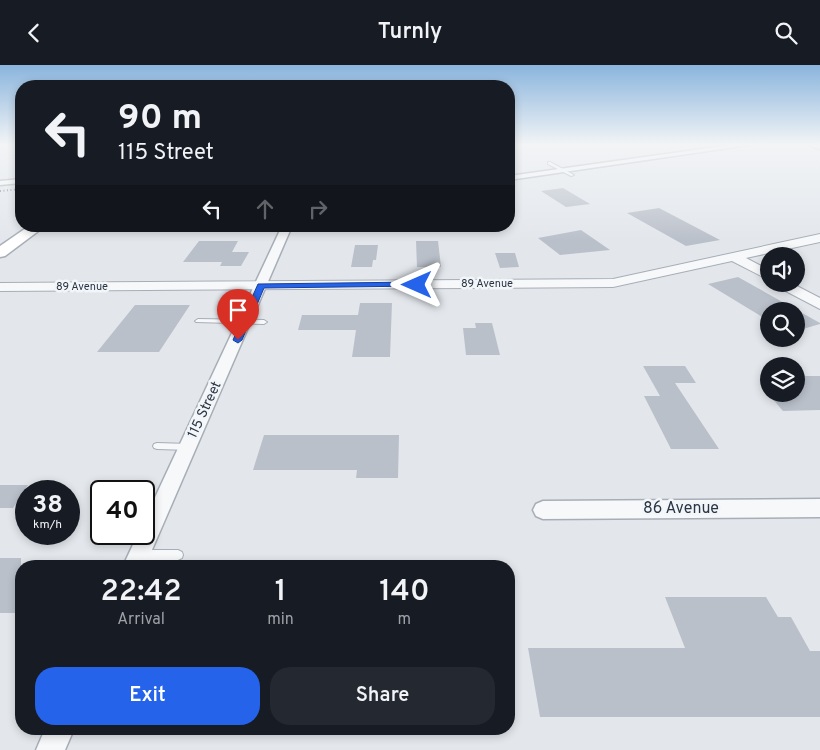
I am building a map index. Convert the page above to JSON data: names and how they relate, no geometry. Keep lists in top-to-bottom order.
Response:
{
  "streets": {
    "street": ["89 Avenue", "115 Street", "86 Avenue"]
  },
  "crossings": [
    ["89 Avenue", "115 Street"]
  ],
  "page": {
    "header": "Turnly",
    "turn": ["90 m", "115 Street"],
    "speed": "38 km/h",
    "limit": "40",
    "eta": [
      "22:42",
      "Arrival",
      "1",
      "min",
      "140",
      "m"
    ],
    "buttons": ["Exit", "Share"]
  }
}
